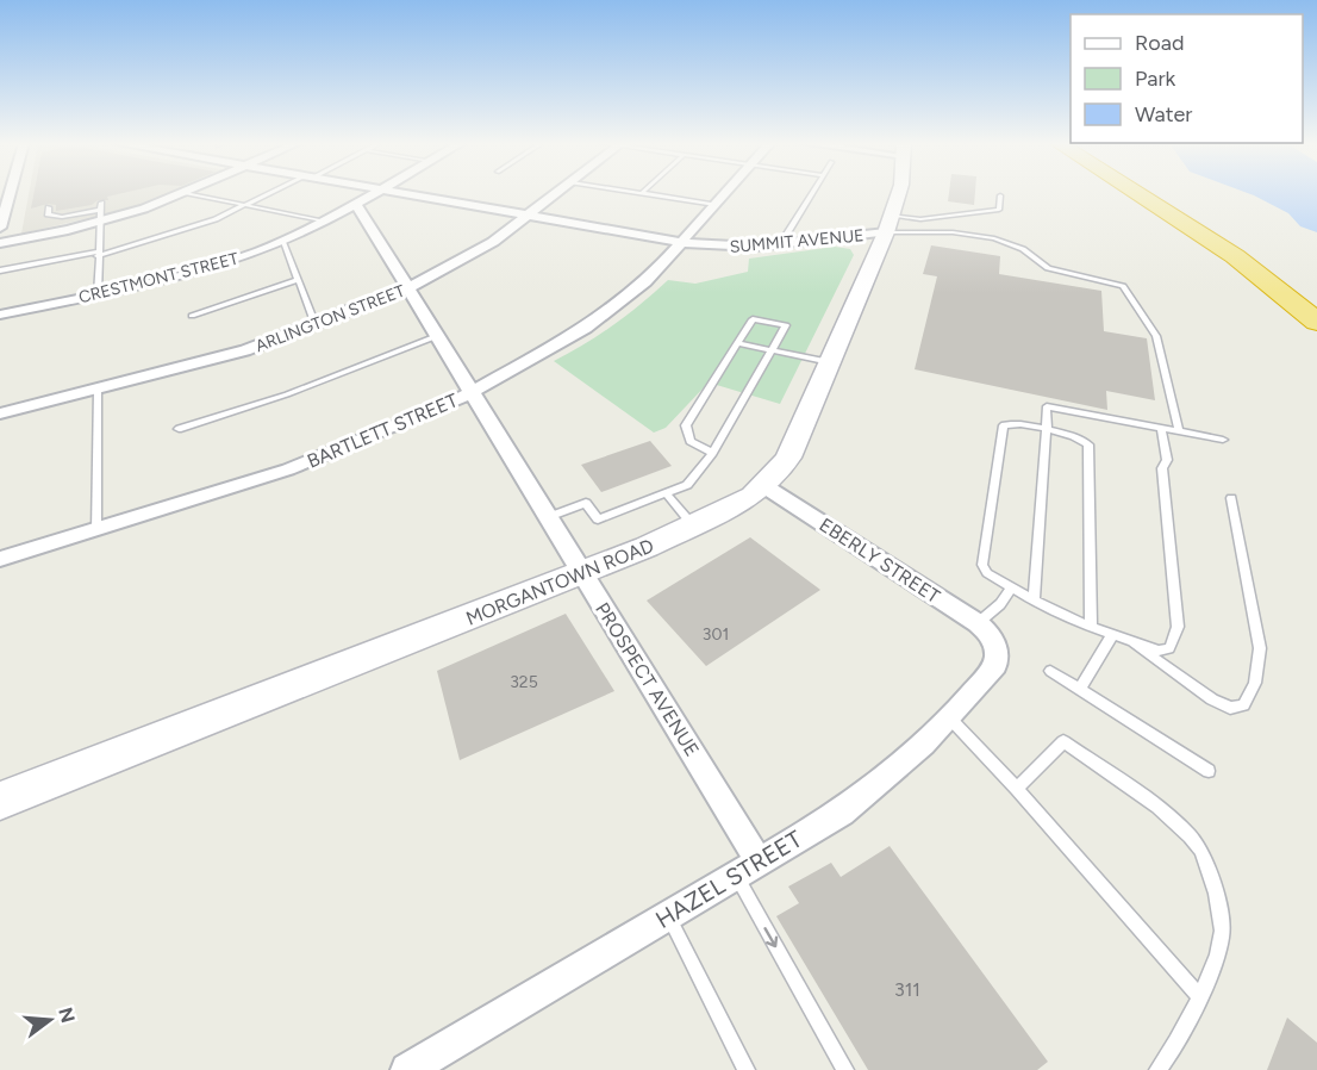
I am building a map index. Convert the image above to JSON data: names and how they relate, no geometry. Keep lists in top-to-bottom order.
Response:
{
  "streets": {
    "main road": ["MORGANTOWN ROAD"],
    "street": [
      "SUMMIT AVENUE",
      "CRESTMONT STREET",
      "ARLINGTON STREET",
      "BARTLETT STREET",
      "EBERLY STREET",
      "PROSPECT AVENUE",
      "HAZEL STREET"
    ]
  },
  "crossings": [
    ["SUMMIT AVENUE", "ARLINGTON STREET"],
    ["SUMMIT AVENUE", "BARTLETT STREET"],
    ["SUMMIT AVENUE", "MORGANTOWN ROAD"],
    ["CRESTMONT STREET", "PROSPECT AVENUE"],
    ["ARLINGTON STREET", "PROSPECT AVENUE"],
    ["BARTLETT STREET", "PROSPECT AVENUE"],
    ["EBERLY STREET", "MORGANTOWN ROAD"],
    ["EBERLY STREET", "HAZEL STREET"],
    ["MORGANTOWN ROAD", "PROSPECT AVENUE"],
    ["PROSPECT AVENUE", "HAZEL STREET"]
  ],
  "house_numbers": ["301", "325", "311"],
  "legend": ["Road", "Park", "Water"],
  "north": "right"
}
